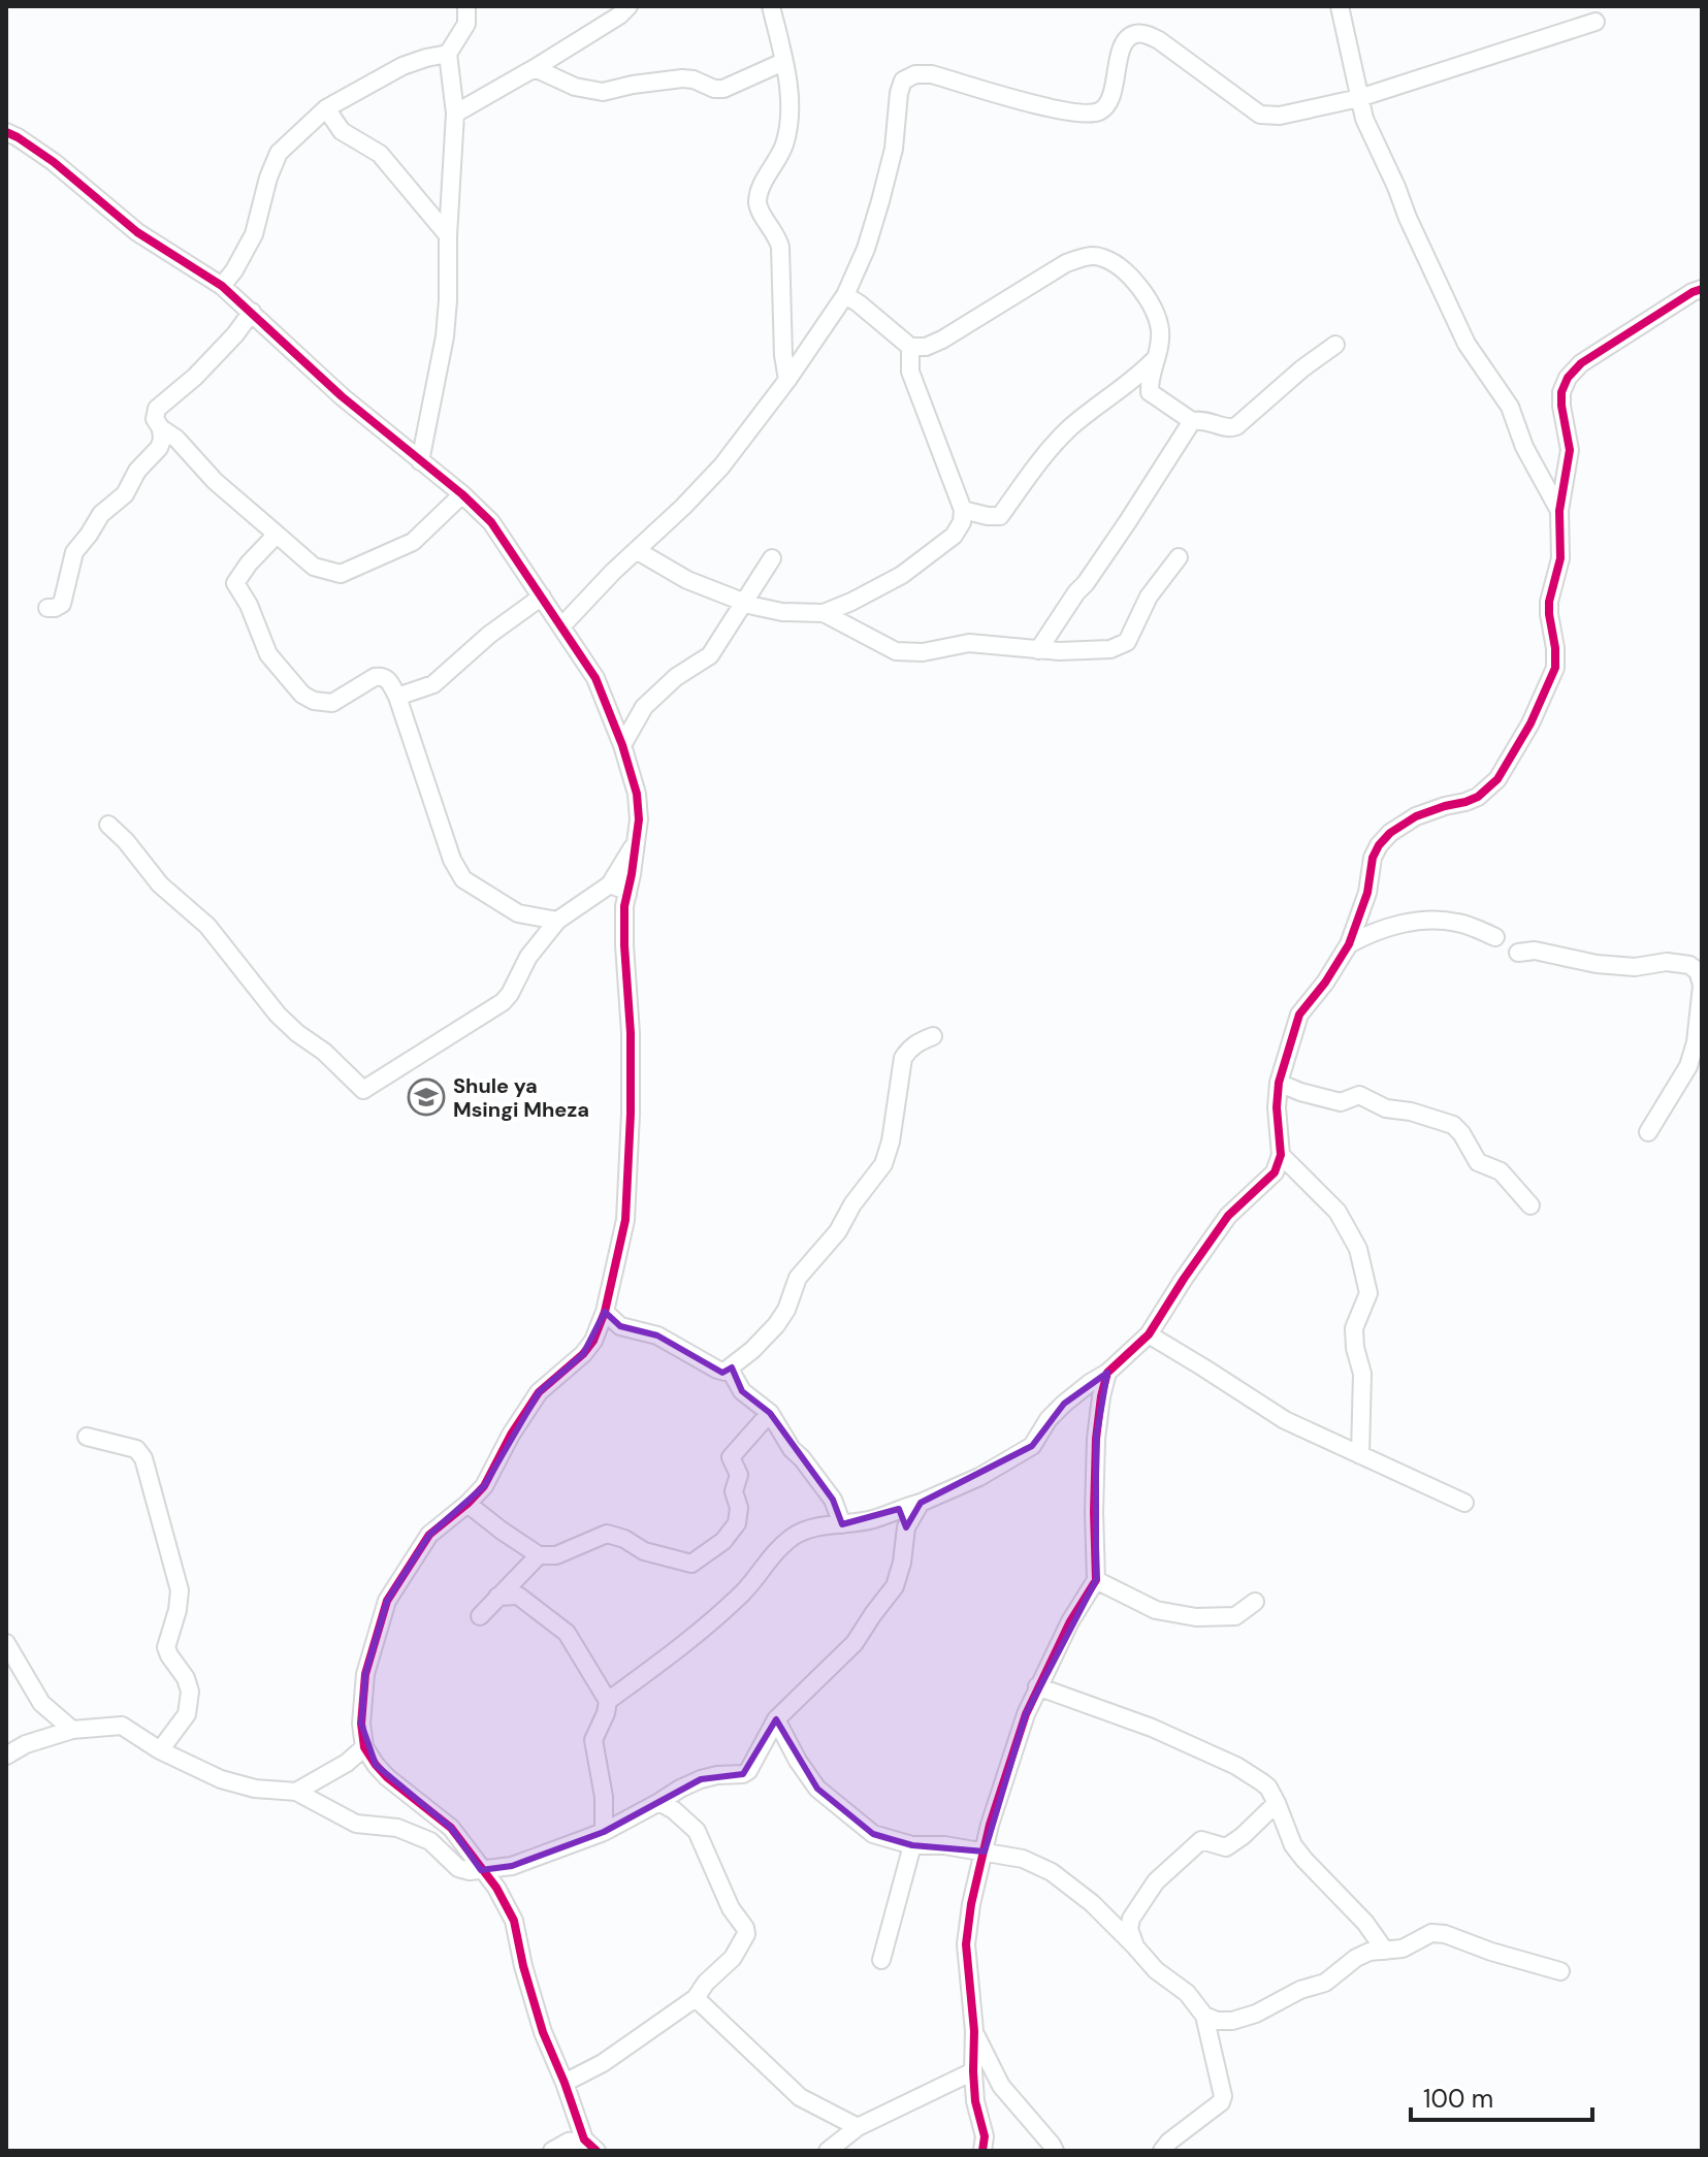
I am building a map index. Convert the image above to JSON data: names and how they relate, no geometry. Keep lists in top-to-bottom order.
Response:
{
  "places": {
    "school or university": ["Shule ya Msingi Mheza"]
  },
  "scale_bar": "100 m"
}
